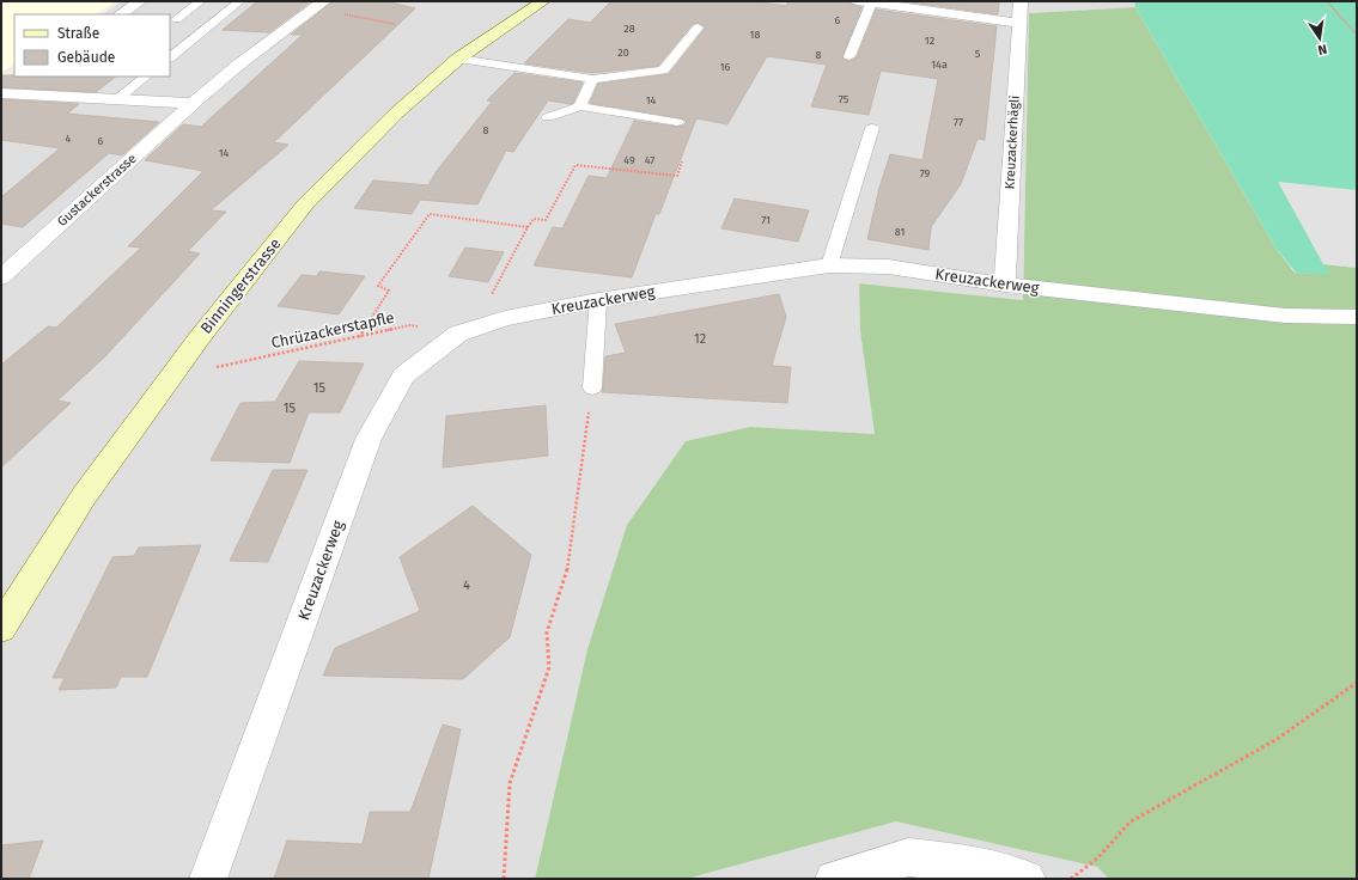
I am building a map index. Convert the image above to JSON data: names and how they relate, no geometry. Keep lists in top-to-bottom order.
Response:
{
  "streets": {
    "main road": ["Binningerstrasse"],
    "street": ["Kreuzackerhägli", "Gustackerstrasse", "Kreuzackerweg"],
    "path": ["Chrüzackerstapfle"]
  },
  "crossings": [
    ["Kreuzackerhägli", "Kreuzackerweg"],
    ["Kreuzackerweg", "Chrüzackerstapfle"]
  ],
  "house_numbers": [
    "6",
    "28",
    "18",
    "12",
    "20",
    "5",
    "8",
    "14a",
    "16",
    "75",
    "14",
    "77",
    "8",
    "4",
    "6",
    "14",
    "49",
    "47",
    "79",
    "71",
    "81",
    "12",
    "15",
    "15",
    "4"
  ],
  "legend": ["Straße", "Gebäude"],
  "north": "bottom"
}
